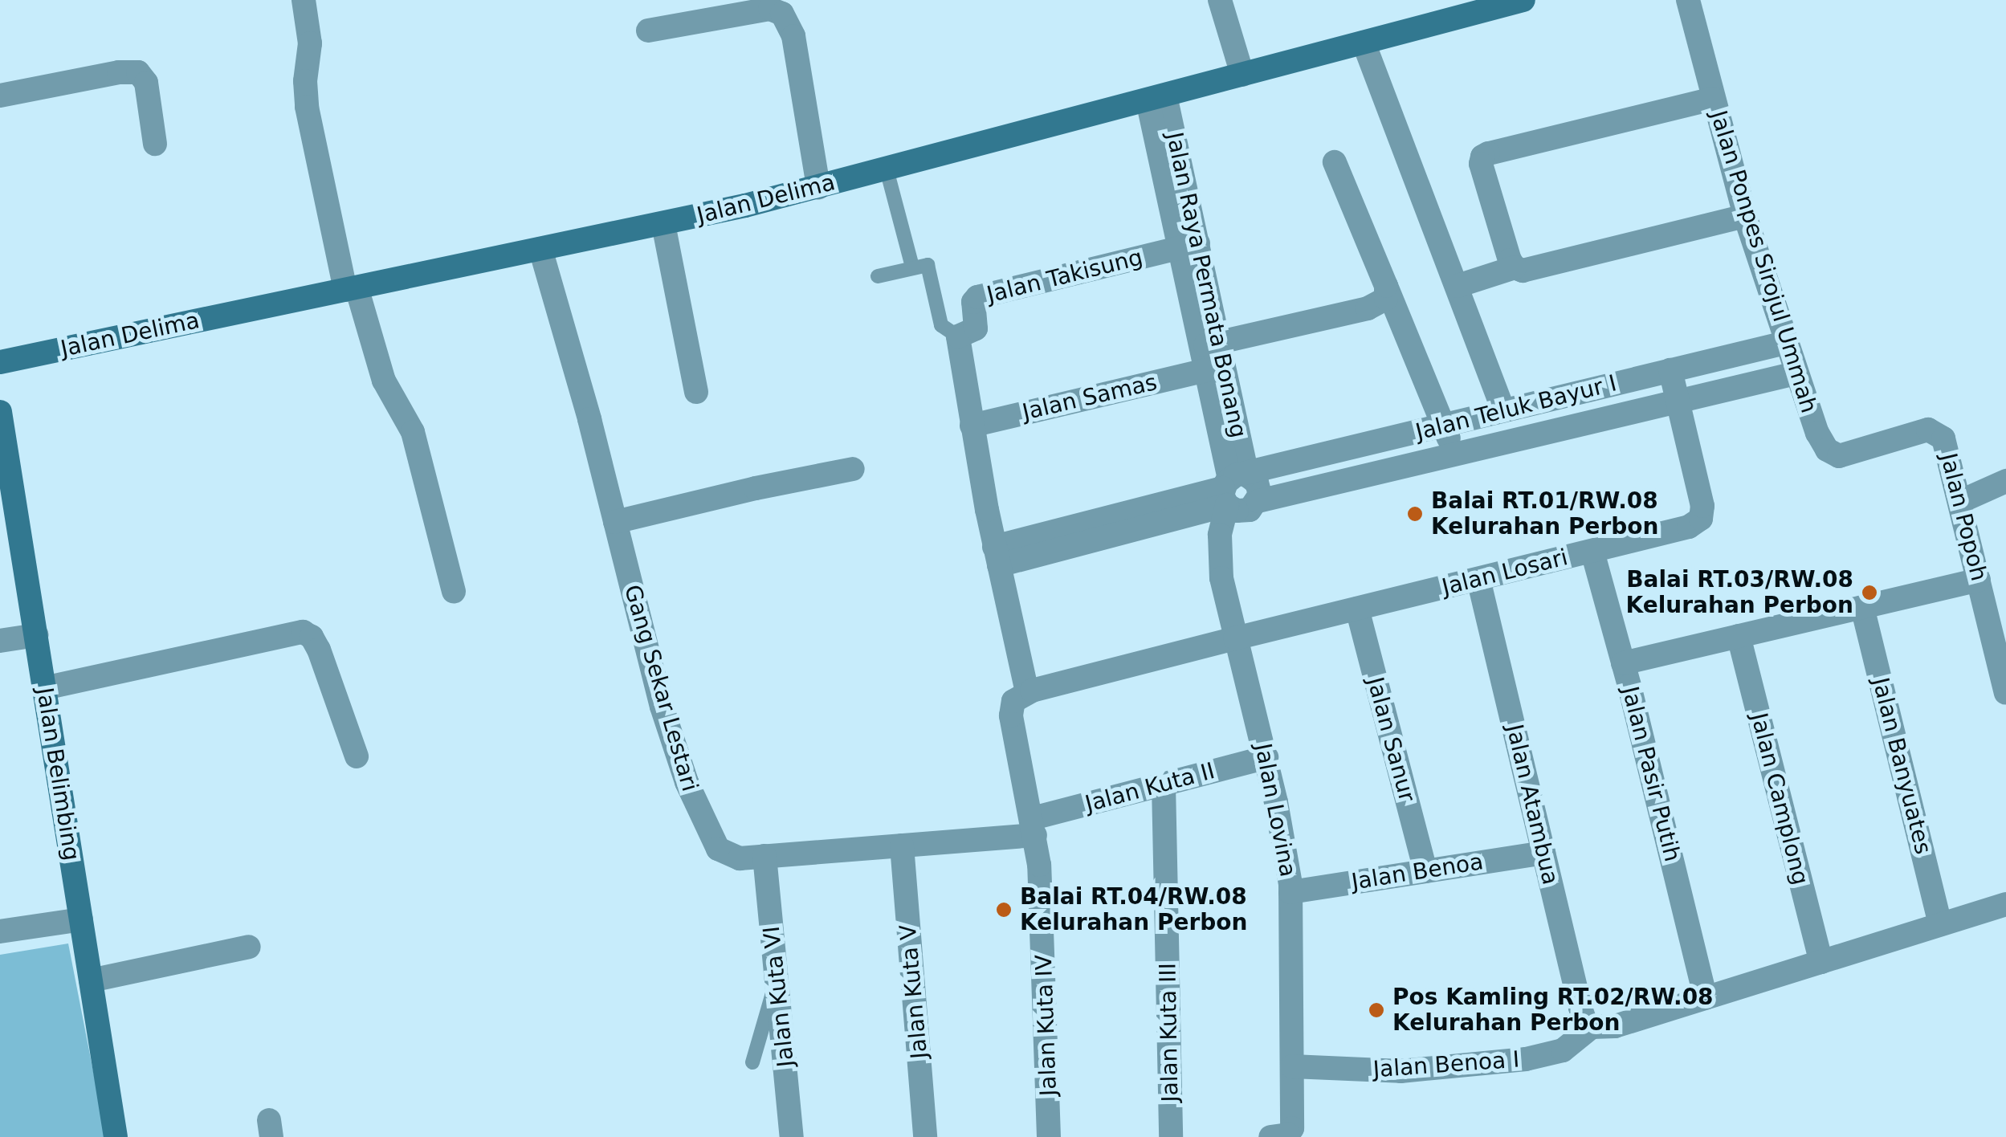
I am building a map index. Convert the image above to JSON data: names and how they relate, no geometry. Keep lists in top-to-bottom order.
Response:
{
  "streets": {
    "street": [
      "Jalan Delima",
      "Jalan Ponpes Sirojul Ummah",
      "Jalan Takisung",
      "Jalan Raya Permata Bonang",
      "Jalan Samas",
      "Jalan Teluk Bayur I",
      "Jalan Popoh",
      "Jalan Losari",
      "Gang Sekar Lestari",
      "Jalan Sanur",
      "Jalan Banyuates",
      "Jalan Belimbing",
      "Jalan Pasir Putih",
      "Jalan Kuta II",
      "Jalan Camplong",
      "Jalan Atambua",
      "Jalan Lovina",
      "Jalan Benoa",
      "Jalan Kuta V",
      "Jalan Kuta VI",
      "Jalan Kuta IV",
      "Jalan Kuta III",
      "Jalan Benoa I"
    ]
  },
  "crossings": [
    ["Jalan Delima", "Jalan Raya Permata Bonang"],
    ["Jalan Delima", "Gang Sekar Lestari"],
    ["Jalan Ponpes Sirojul Ummah", "Jalan Teluk Bayur I"],
    ["Jalan Ponpes Sirojul Ummah", "Jalan Popoh"],
    ["Jalan Takisung", "Jalan Raya Permata Bonang"],
    ["Jalan Raya Permata Bonang", "Jalan Samas"],
    ["Jalan Raya Permata Bonang", "Jalan Teluk Bayur I"],
    ["Jalan Raya Permata Bonang", "Jalan Lovina"],
    ["Jalan Teluk Bayur I", "Jalan Losari"],
    ["Jalan Teluk Bayur I", "Jalan Lovina"],
    ["Jalan Losari", "Jalan Sanur"],
    ["Jalan Losari", "Jalan Pasir Putih"],
    ["Jalan Losari", "Jalan Atambua"],
    ["Jalan Losari", "Jalan Lovina"],
    ["Jalan Losari", "Jalan Kuta IV"],
    ["Gang Sekar Lestari", "Jalan Kuta II"],
    ["Gang Sekar Lestari", "Jalan Kuta VI"],
    ["Jalan Sanur", "Jalan Benoa"],
    ["Jalan Kuta II", "Jalan Lovina"],
    ["Jalan Kuta II", "Jalan Kuta V"],
    ["Jalan Kuta II", "Jalan Kuta VI"],
    ["Jalan Kuta II", "Jalan Kuta IV"],
    ["Jalan Kuta II", "Jalan Kuta III"],
    ["Jalan Atambua", "Jalan Benoa"],
    ["Jalan Atambua", "Jalan Benoa I"],
    ["Jalan Lovina", "Jalan Benoa"],
    ["Jalan Lovina", "Jalan Benoa I"]
  ],
  "places": [
    "Balai RT.01/RW.08 Kelurahan Perbon",
    "Balai RT.03/RW.08 Kelurahan Perbon",
    "Balai RT.04/RW.08 Kelurahan Perbon",
    "Pos Kamling RT.02/RW.08 Kelurahan Perbon"
  ]
}
